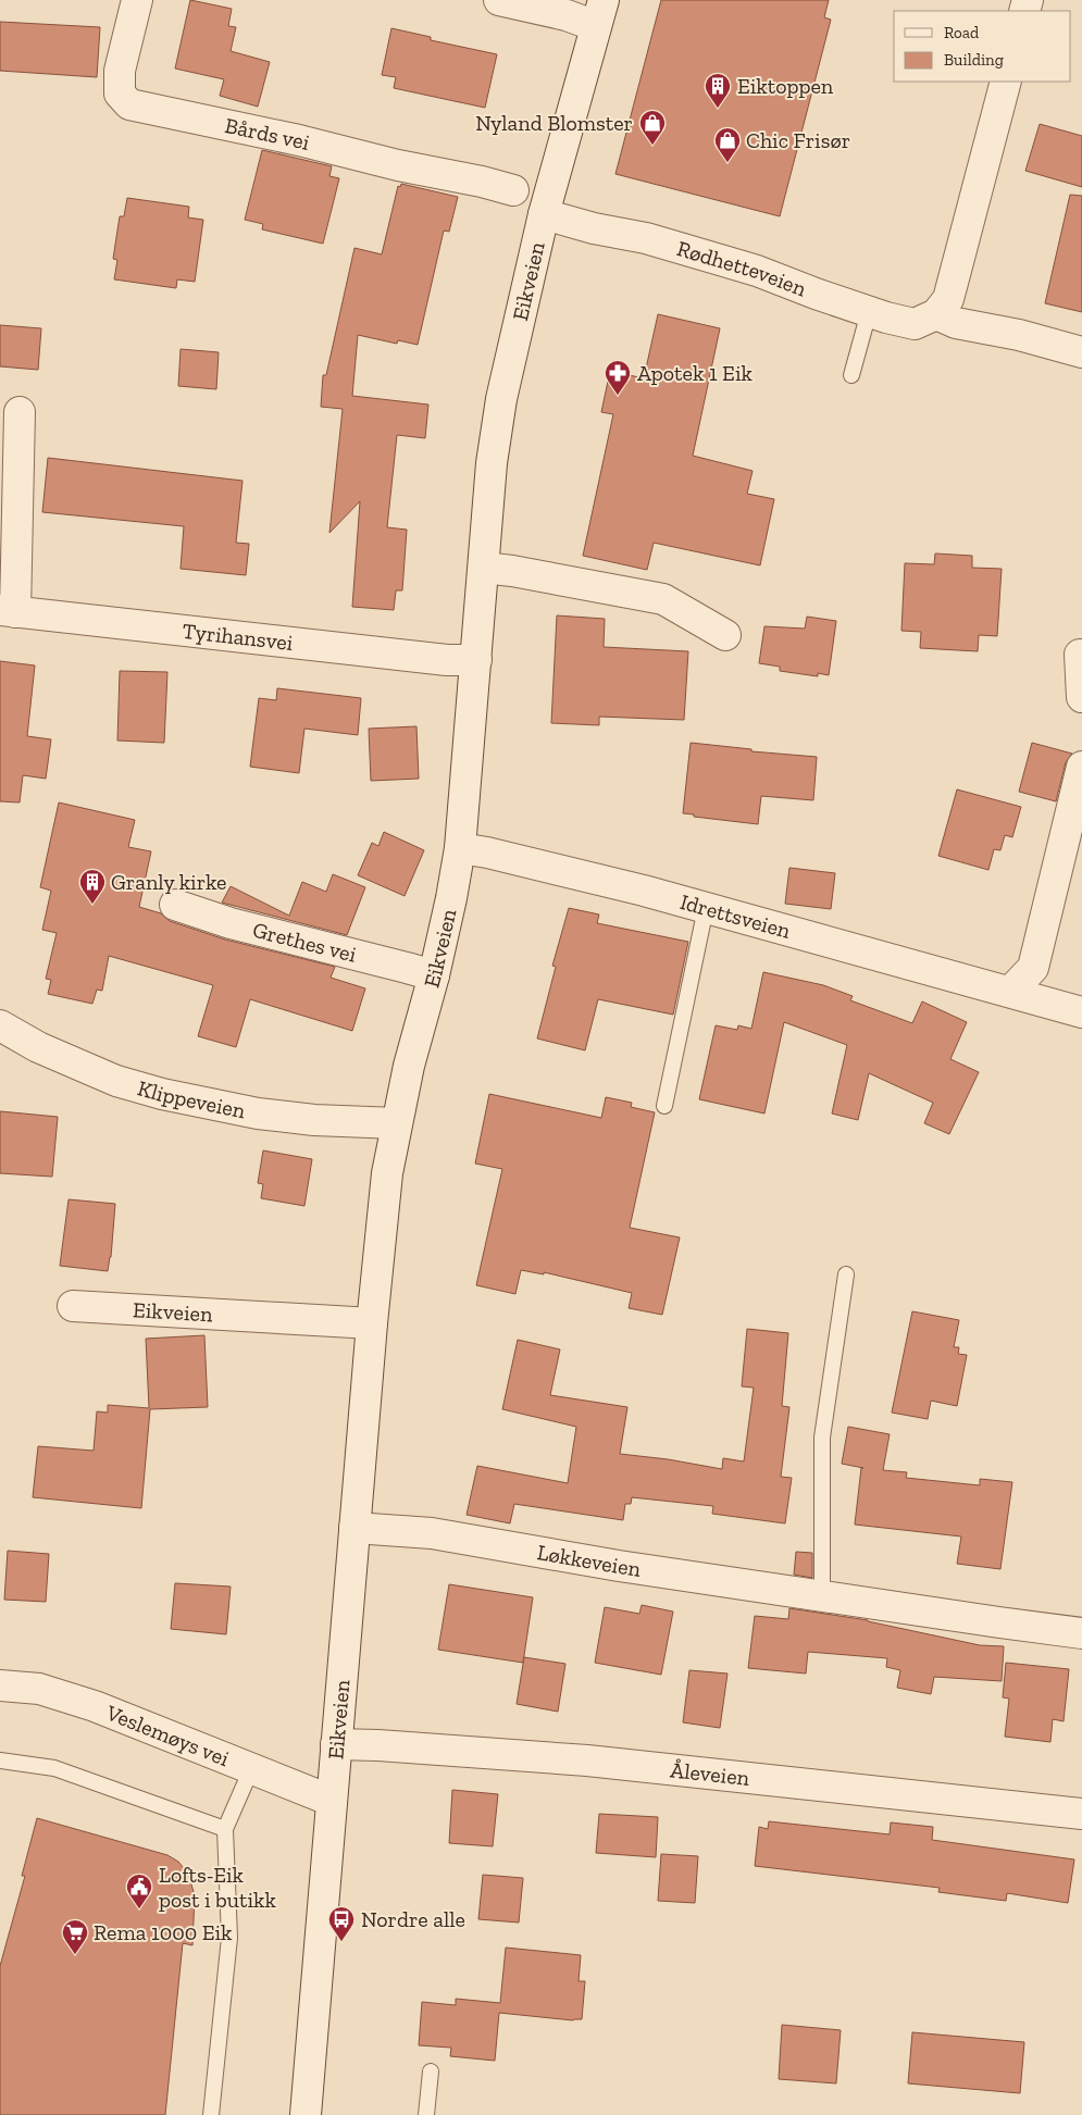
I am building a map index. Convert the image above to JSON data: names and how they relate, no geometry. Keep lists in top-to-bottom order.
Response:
{
  "streets": {
    "street": [
      "Bårds vei",
      "Rødhetteveien",
      "Eikveien",
      "Tyrihansvei",
      "Idrettsveien",
      "Grethes vei",
      "Klippeveien",
      "Løkkeveien",
      "Veslemøys vei",
      "Åleveien"
    ]
  },
  "crossings": [
    ["Rødhetteveien", "Eikveien"],
    ["Eikveien", "Tyrihansvei"],
    ["Eikveien", "Idrettsveien"],
    ["Eikveien", "Grethes vei"],
    ["Eikveien", "Klippeveien"],
    ["Eikveien", "Løkkeveien"],
    ["Eikveien", "Veslemøys vei"],
    ["Eikveien", "Åleveien"]
  ],
  "places": {
    "building": ["Eiktoppen", "Granly kirke"],
    "shop": ["Nyland Blomster", "Chic Frisør"],
    "pharmacy": ["Apotek 1 Eik"],
    "public building": ["Lofts-Eik post i butikk"],
    "bus stop": ["Nordre alle"],
    "supermarket": ["Rema 1000 Eik"]
  },
  "legend": ["Road", "Building"]
}
